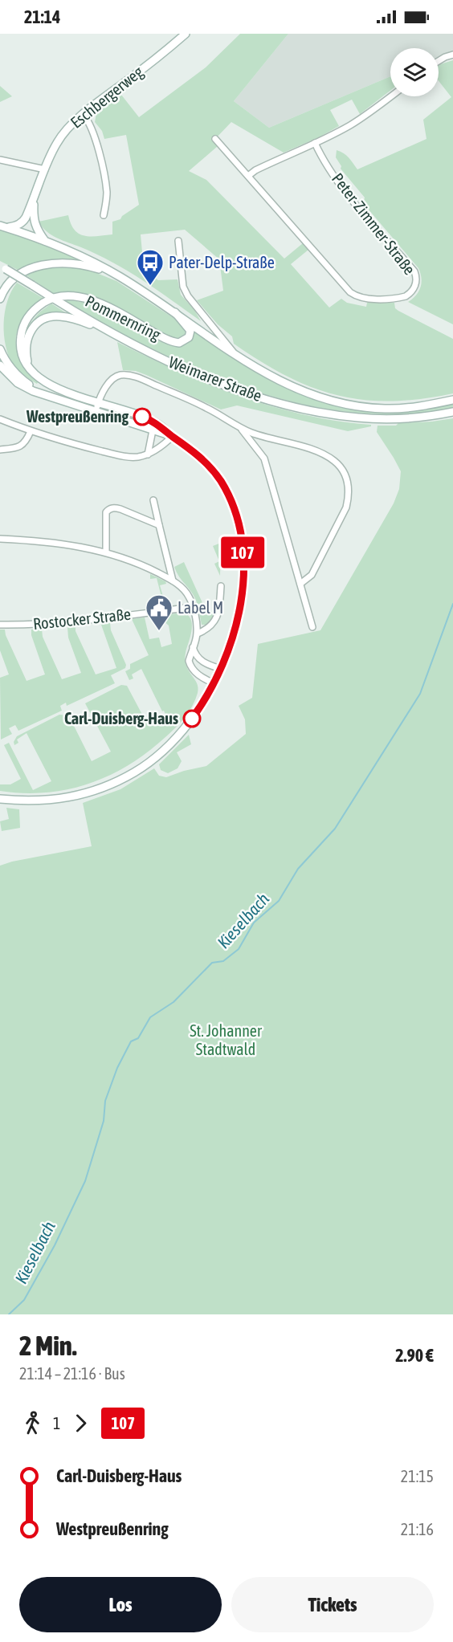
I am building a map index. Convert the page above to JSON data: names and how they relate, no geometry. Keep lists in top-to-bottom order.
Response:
{
  "streets": {
    "street": [
      "Eschbergerweg",
      "Peter-Zimmer-Straße",
      "Pommernring",
      "Weimarer Straße",
      "Rostocker Straße"
    ]
  },
  "crossings": [
    ["Pommernring", "Weimarer Straße"]
  ],
  "water": ["Kieselbach"],
  "parks": ["St. Johanner Stadtwald"],
  "places": {
    "bus stop": ["Pater-Delp-Straße"],
    "other": ["Westpreußenring", "Carl-Duisberg-Haus"],
    "public building": ["Label M"]
  },
  "lines": ["bus line 107"],
  "page": {
    "status": "21:14",
    "on_map": "107",
    "heading": ["2 Min.", "21:14 – 21:16 · Bus", "2.90 €"],
    "legs": ["1", "107"],
    "list": [
      {
        "name": "Carl-Duisberg-Haus",
        "value": "21:15"
      },
      {
        "name": "Westpreußenring",
        "value": "21:16"
      }
    ],
    "buttons": ["Los", "Tickets"]
  }
}
